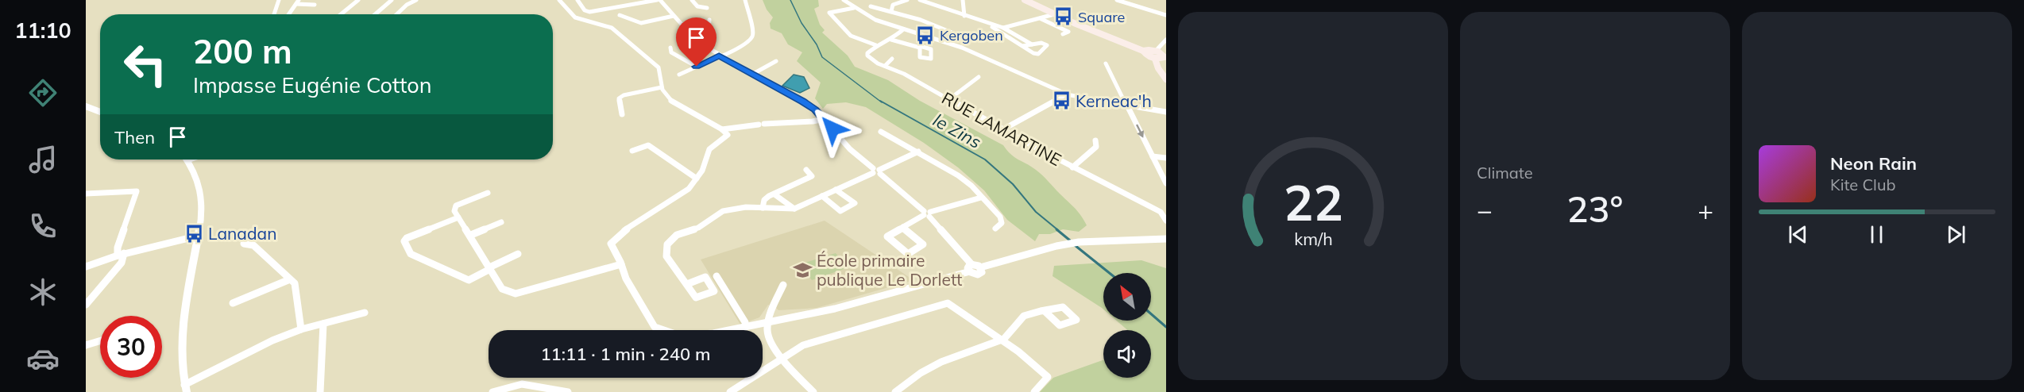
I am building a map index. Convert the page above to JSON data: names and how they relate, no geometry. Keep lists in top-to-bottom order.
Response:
{
  "streets": {
    "street": ["RUE LAMARTINE"]
  },
  "water": ["le Zins"],
  "places": {
    "bus stop": [
      "Square",
      "Kergoben",
      "Kerneac'h",
      "Lanadan"
    ],
    "school or university": ["École primaire publique Le Dorlett"]
  },
  "north": "top left",
  "page": {
    "tabs": "11:10",
    "tile": "Climate",
    "turn": ["200 m", "Impasse Eugénie Cotton"],
    "then": "Then",
    "song": ["Neon Rain", "Kite Club"],
    "heat": ["−", "23°", "+"],
    "limit": "30",
    "trip": "11:11 · 1 min · 240 m",
    "gauge": ["22", "km/h"]
  }
}
